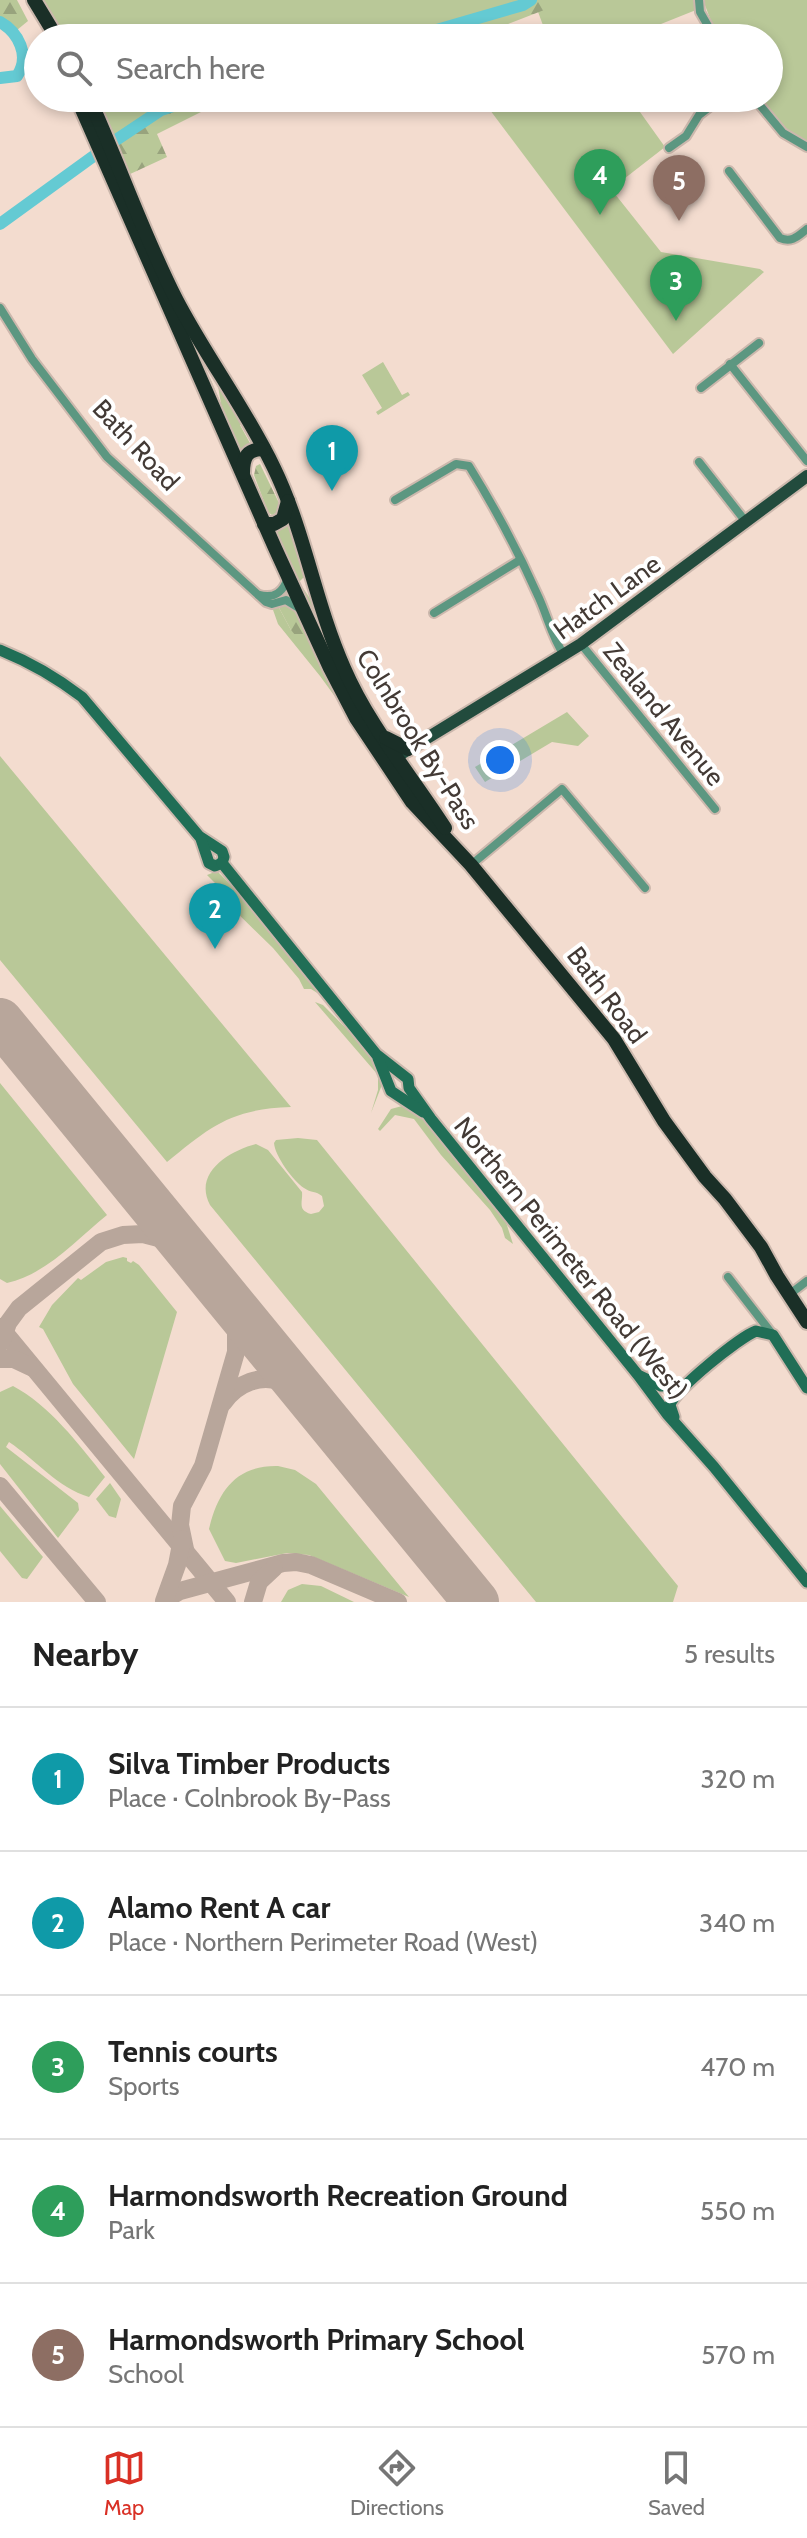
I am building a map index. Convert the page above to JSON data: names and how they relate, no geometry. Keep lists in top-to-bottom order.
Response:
{
  "streets": {
    "highway": ["Bath Road", "Colnbrook By-Pass"],
    "main road": ["Hatch Lane"],
    "street": ["Zealand Avenue", "Northern Perimeter Road (West)"]
  },
  "crossings": [
    ["Bath Road", "Colnbrook By-Pass"],
    ["Hatch Lane", "Zealand Avenue"],
    ["Hatch Lane", "Colnbrook By-Pass"]
  ],
  "page": {
    "search": "Search here",
    "pins": [
      "4",
      "5",
      "3",
      "1",
      "2"
    ],
    "heading": ["Nearby", "5 results"],
    "list": [
      {
        "mark": "1",
        "name": "Silva Timber Products",
        "note": "Place · Colnbrook By-Pass",
        "value": "320 m"
      },
      {
        "mark": "2",
        "name": "Alamo Rent A car",
        "note": "Place · Northern Perimeter Road (West)",
        "value": "340 m"
      },
      {
        "mark": "3",
        "name": "Tennis courts",
        "note": "Sports",
        "value": "470 m"
      },
      {
        "mark": "4",
        "name": "Harmondsworth Recreation Ground",
        "note": "Park",
        "value": "550 m"
      },
      {
        "mark": "5",
        "name": "Harmondsworth Primary School",
        "note": "School",
        "value": "570 m"
      }
    ],
    "nav": ["Map", "Directions", "Saved"]
  }
}
